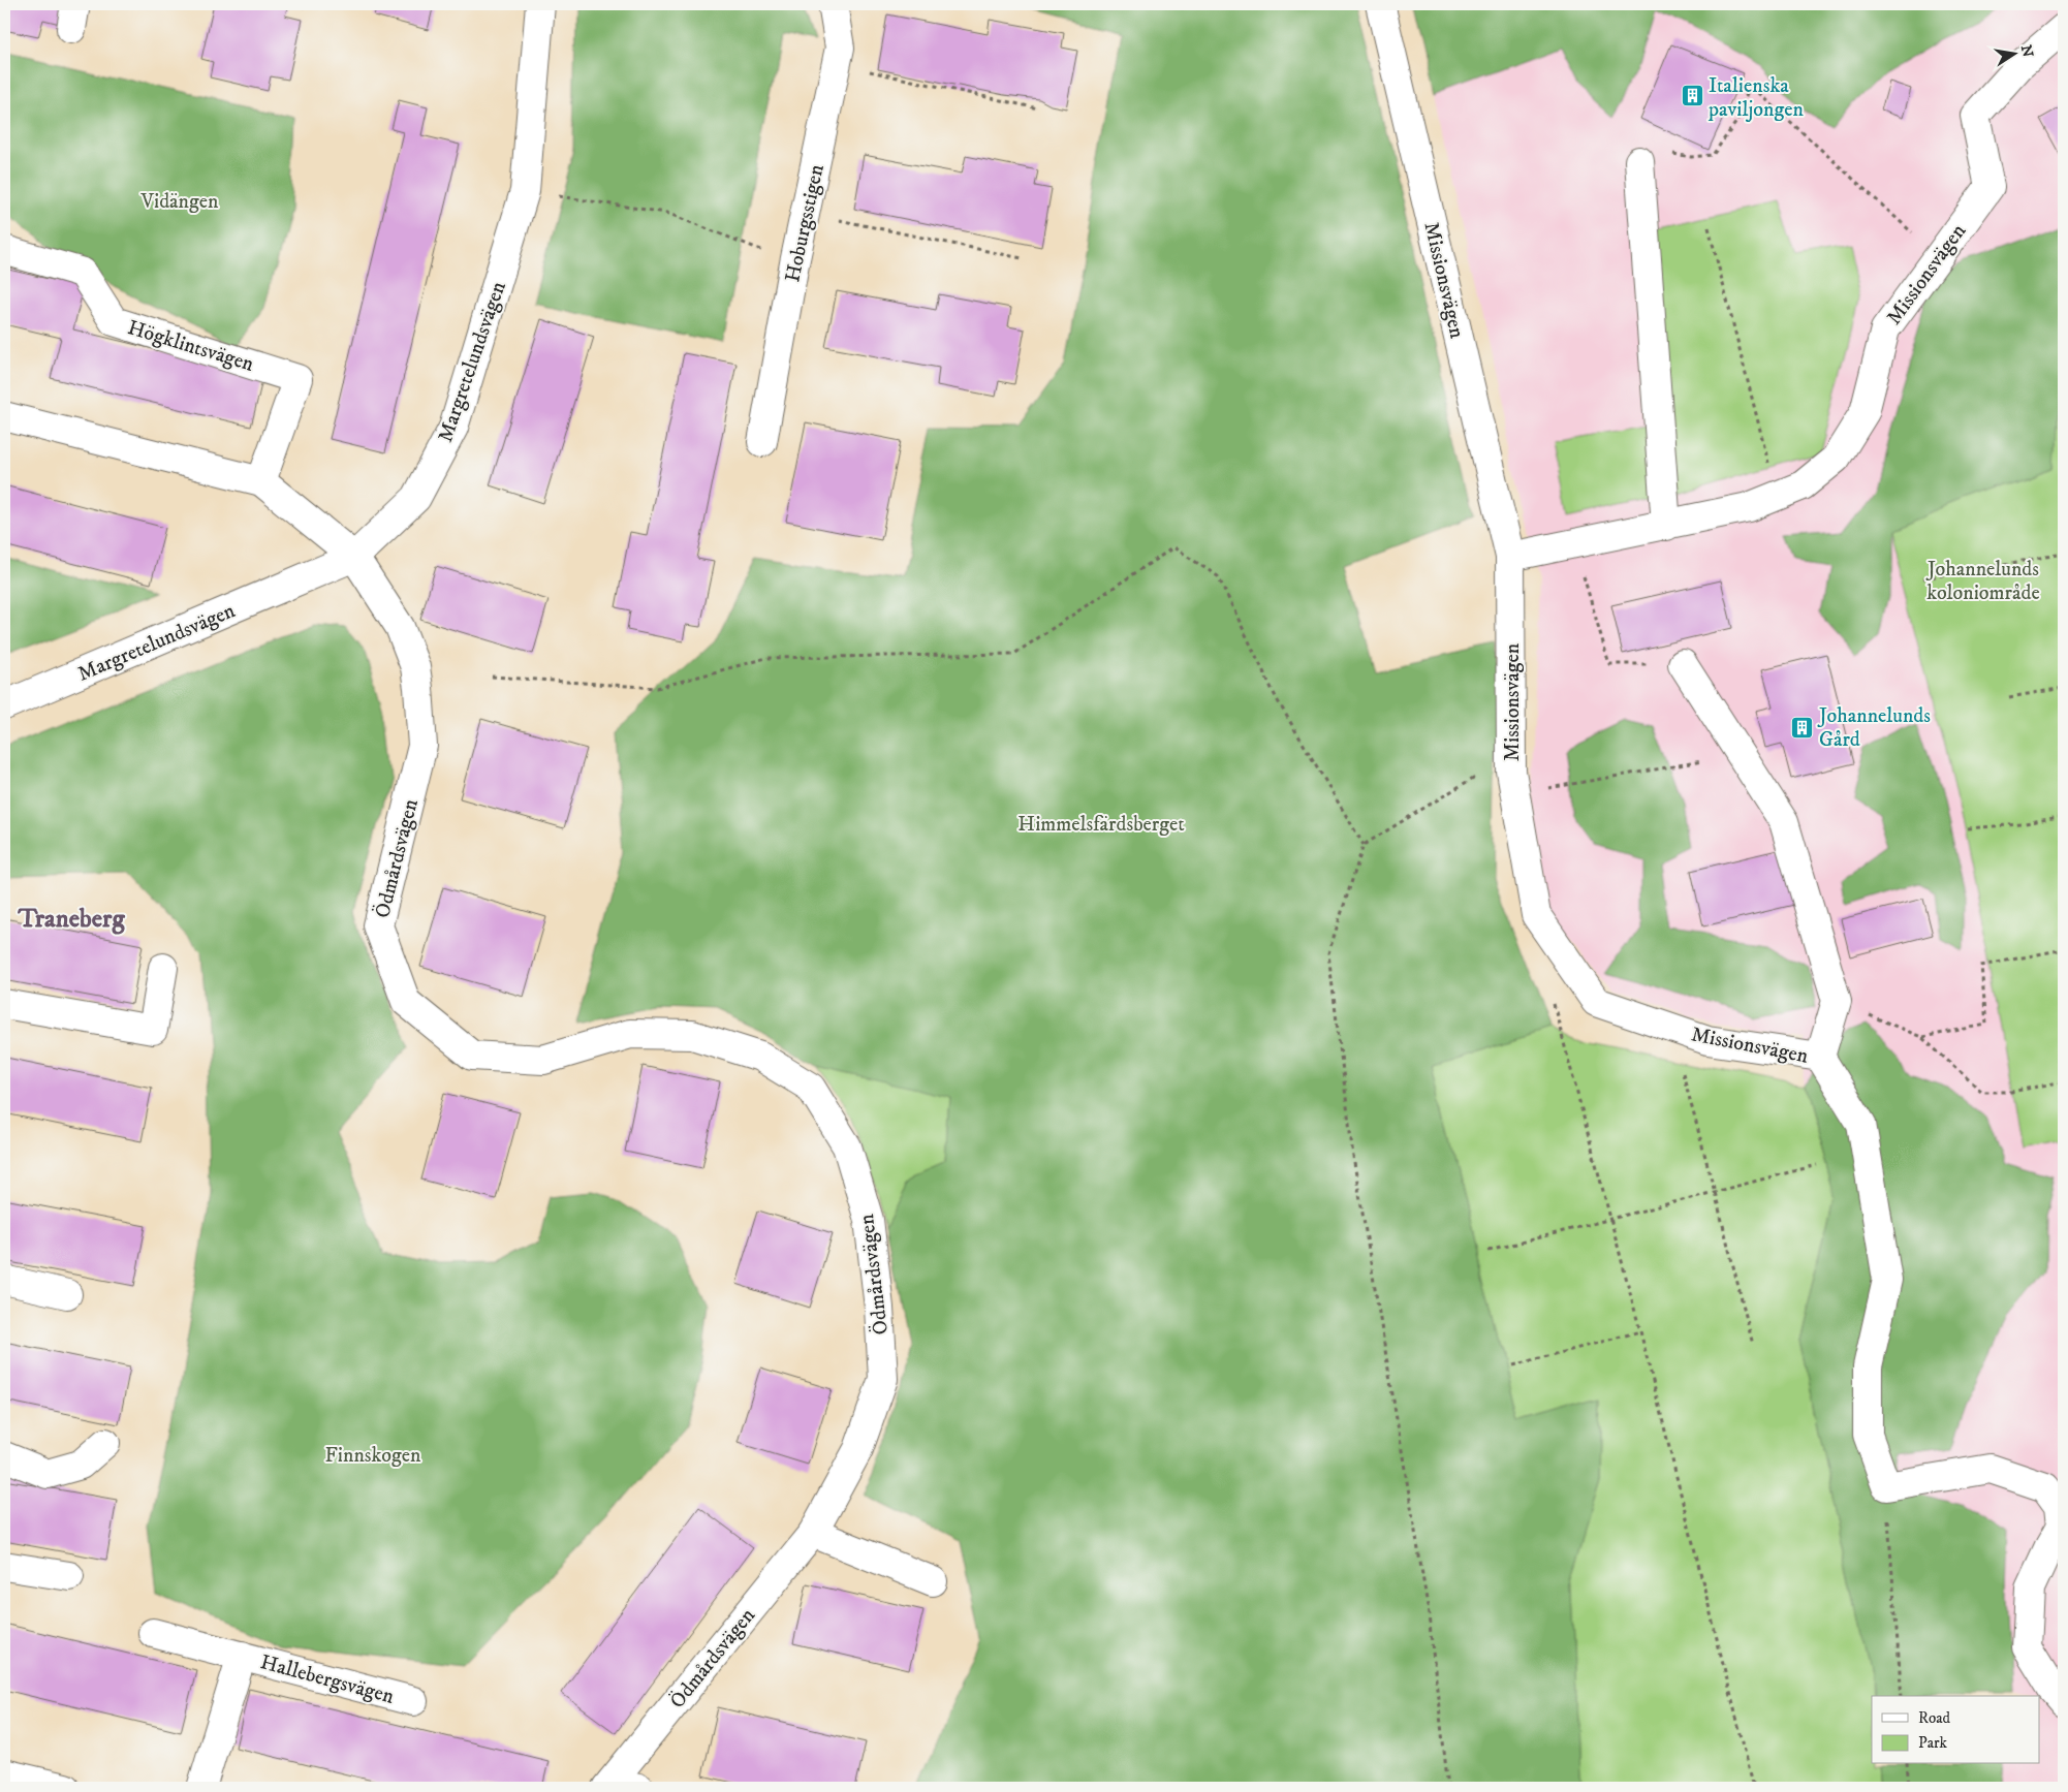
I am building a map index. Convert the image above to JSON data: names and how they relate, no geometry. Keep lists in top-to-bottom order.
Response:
{
  "streets": {
    "street": [
      "Hoburgsstigen",
      "Missionsvägen",
      "Högklintsvägen",
      "Margretelundsvägen",
      "Ödmårdsvägen",
      "Hallebergsvägen"
    ]
  },
  "crossings": [
    ["Margretelundsvägen", "Ödmårdsvägen"]
  ],
  "districts": ["Traneberg"],
  "parks": [
    "Vidängen",
    "Johannelunds koloniområde",
    "Himmelsfärdsberget",
    "Finnskogen"
  ],
  "places": {
    "building": ["Italienska paviljongen", "Johannelunds Gård"]
  },
  "legend": ["Road", "Park"],
  "north": "right"
}
